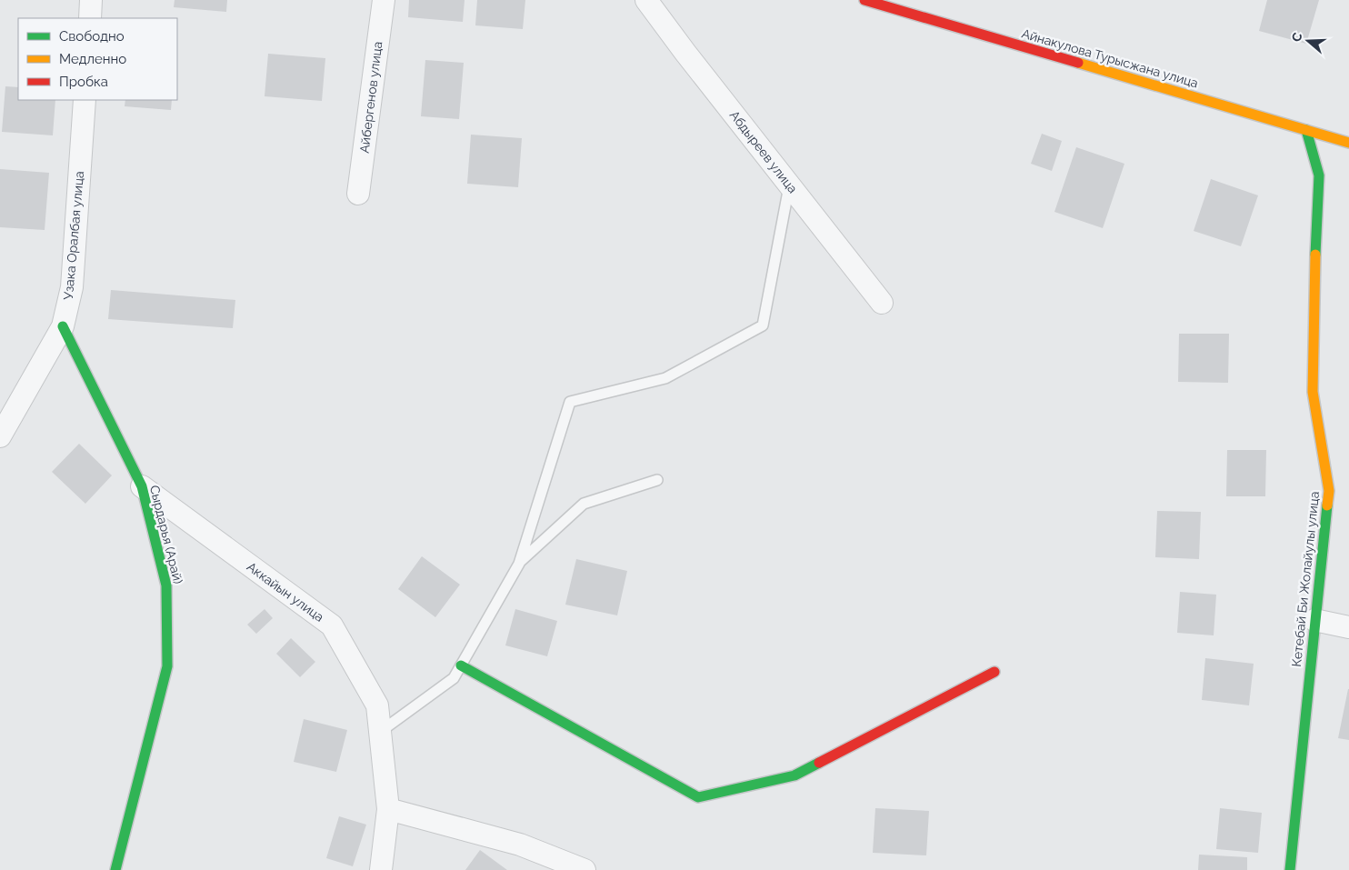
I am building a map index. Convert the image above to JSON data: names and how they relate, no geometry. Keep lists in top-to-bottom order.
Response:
{
  "streets": {
    "street": [
      "Айнакулова Турысжана улица",
      "Айбергенов улица",
      "Абдыреев улица",
      "Узака Оралбая улица",
      "Сырдарья (Арай)",
      "Кетебай Би Жолайулы улица",
      "Аккайын улица"
    ]
  },
  "crossings": [
    ["Айнакулова Турысжана улица", "Кетебай Би Жолайулы улица"],
    ["Узака Оралбая улица", "Сырдарья (Арай)"],
    ["Сырдарья (Арай)", "Аккайын улица"]
  ],
  "legend": ["Свободно", "Медленно", "Пробка"],
  "north": "left"
}
